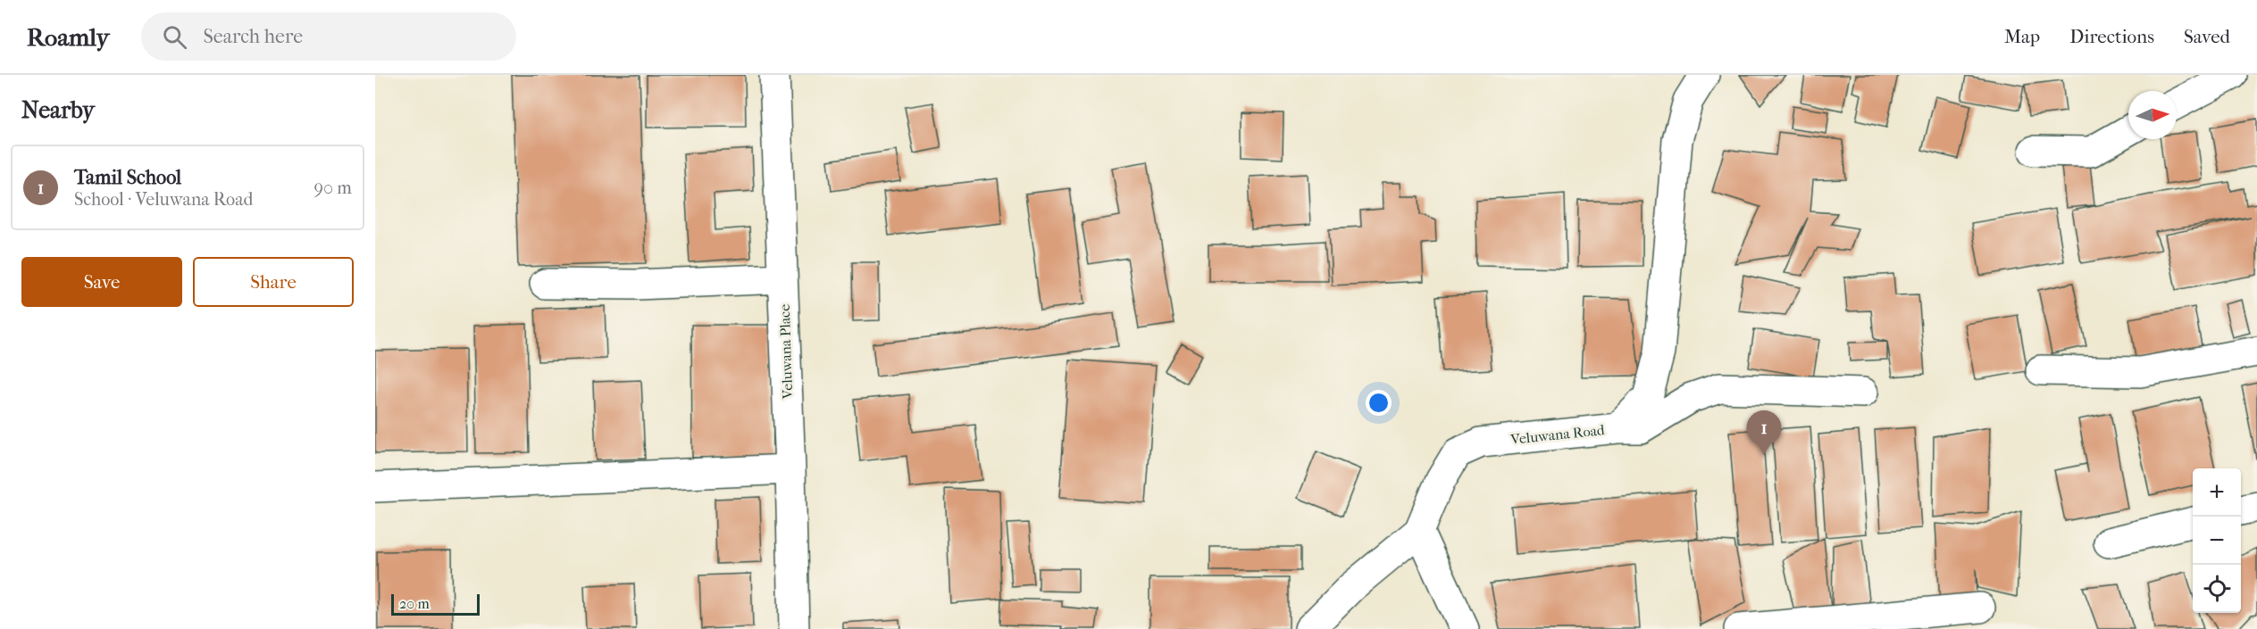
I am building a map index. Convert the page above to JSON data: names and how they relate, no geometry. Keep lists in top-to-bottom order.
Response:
{
  "streets": {
    "street": ["Veluwana Place", "Veluwana Road"]
  },
  "scale_bar": "20 m",
  "north": "right",
  "page": {
    "header": "Roamly",
    "search": "Search here",
    "nav": ["Map", "Directions", "Saved"],
    "heading": "Nearby",
    "list": [
      {
        "mark": "1",
        "name": "Tamil School",
        "note": "School · Veluwana Road",
        "value": "90 m"
      }
    ],
    "buttons": ["Save", "Share"],
    "pins": "1",
    "map_buttons": ["+", "−"],
    "scale": "20 m"
  }
}
